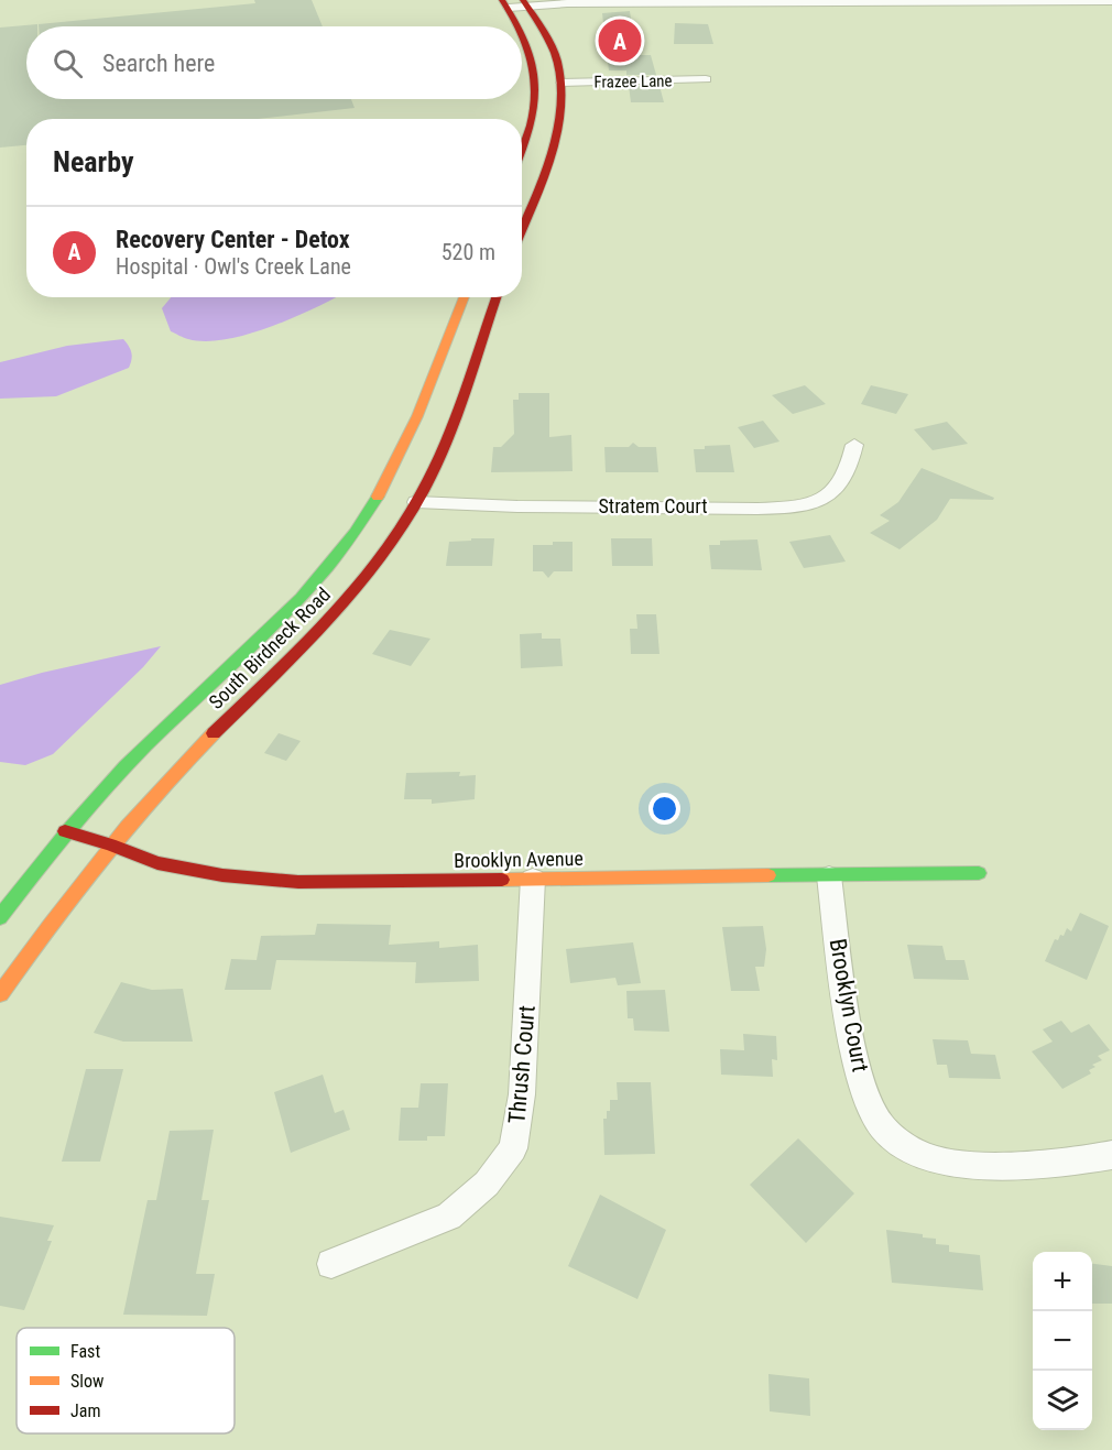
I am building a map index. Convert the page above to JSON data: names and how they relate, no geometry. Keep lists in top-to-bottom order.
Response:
{
  "streets": {
    "main road": ["South Birdneck Road", "Brooklyn Avenue"],
    "street": [
      "Frazee Lane",
      "Stratem Court",
      "Brooklyn Court",
      "Thrush Court"
    ]
  },
  "crossings": [
    ["Stratem Court", "South Birdneck Road"],
    ["South Birdneck Road", "Brooklyn Avenue"],
    ["Brooklyn Avenue", "Brooklyn Court"],
    ["Brooklyn Avenue", "Thrush Court"]
  ],
  "legend": ["Fast", "Slow", "Jam"],
  "page": {
    "pins": "A",
    "search": "Search here",
    "heading": "Nearby",
    "list": [
      {
        "mark": "A",
        "name": "Recovery Center - Detox",
        "note": "Hospital · Owl's Creek Lane",
        "value": "520 m"
      }
    ],
    "map_buttons": ["+", "−"]
  }
}
